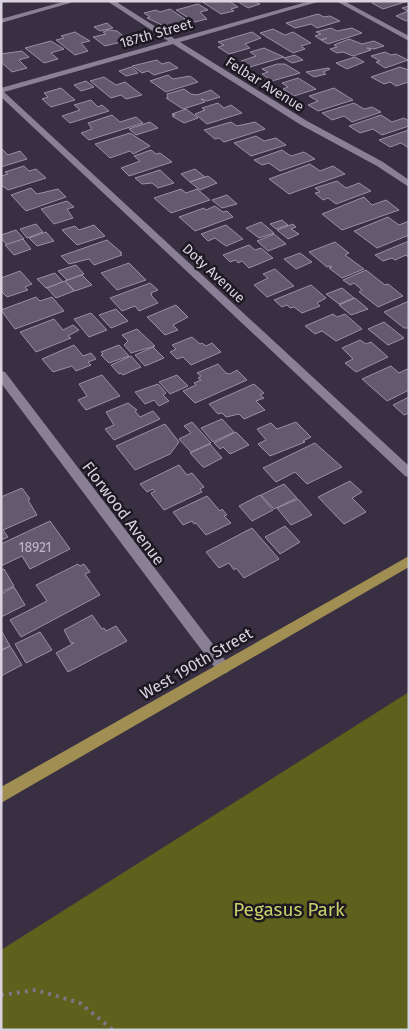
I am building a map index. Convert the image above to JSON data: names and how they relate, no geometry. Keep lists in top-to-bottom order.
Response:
{
  "streets": {
    "main road": ["West 190th Street"],
    "street": [
      "187th Street",
      "Felbar Avenue",
      "Doty Avenue",
      "Florwood Avenue"
    ]
  },
  "crossings": [
    ["187th Street", "Felbar Avenue"],
    ["187th Street", "Doty Avenue"],
    ["Florwood Avenue", "West 190th Street"]
  ],
  "parks": ["Pegasus Park"],
  "house_numbers": ["18921"]
}
